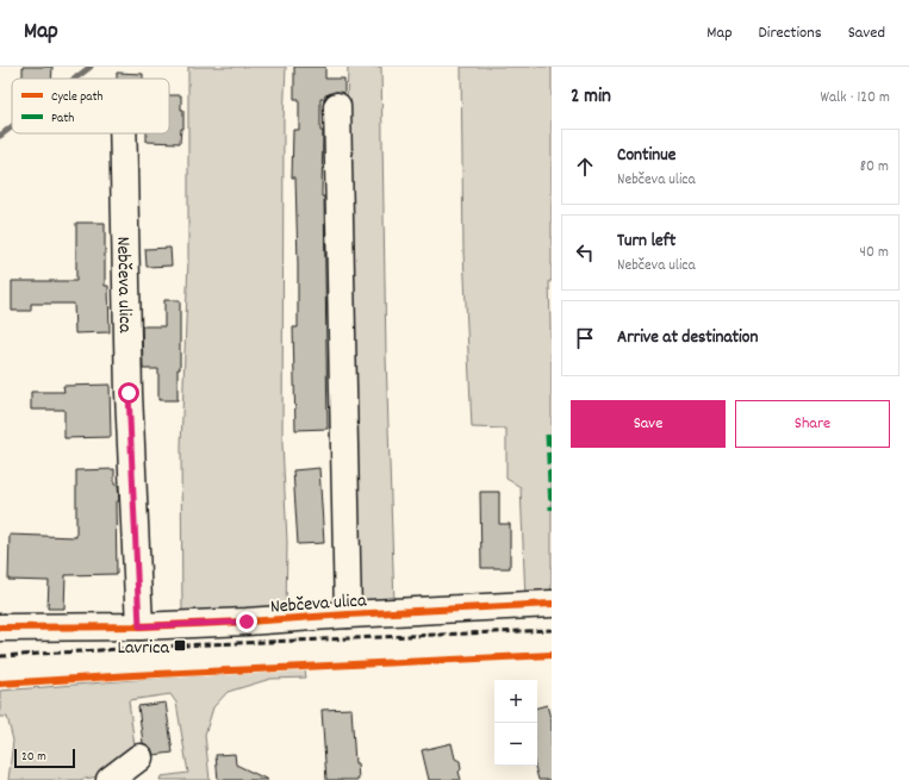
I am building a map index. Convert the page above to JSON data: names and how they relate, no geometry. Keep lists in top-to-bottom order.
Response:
{
  "streets": {
    "street": ["Nebčeva ulica"]
  },
  "places": {
    "transit": ["Lavrica"]
  },
  "legend": ["Cycle path", "Path"],
  "scale_bar": "20 m",
  "page": {
    "header": "Map",
    "nav": ["Map", "Directions", "Saved"],
    "heading": ["2 min", "Walk · 120 m"],
    "list": [
      ["Continue", "Nebčeva ulica", "80 m"],
      ["Turn left", "Nebčeva ulica", "40 m"],
      "Arrive at destination"
    ],
    "buttons": ["Save", "Share"],
    "map_buttons": ["+", "−"],
    "scale": "20 m"
  }
}
